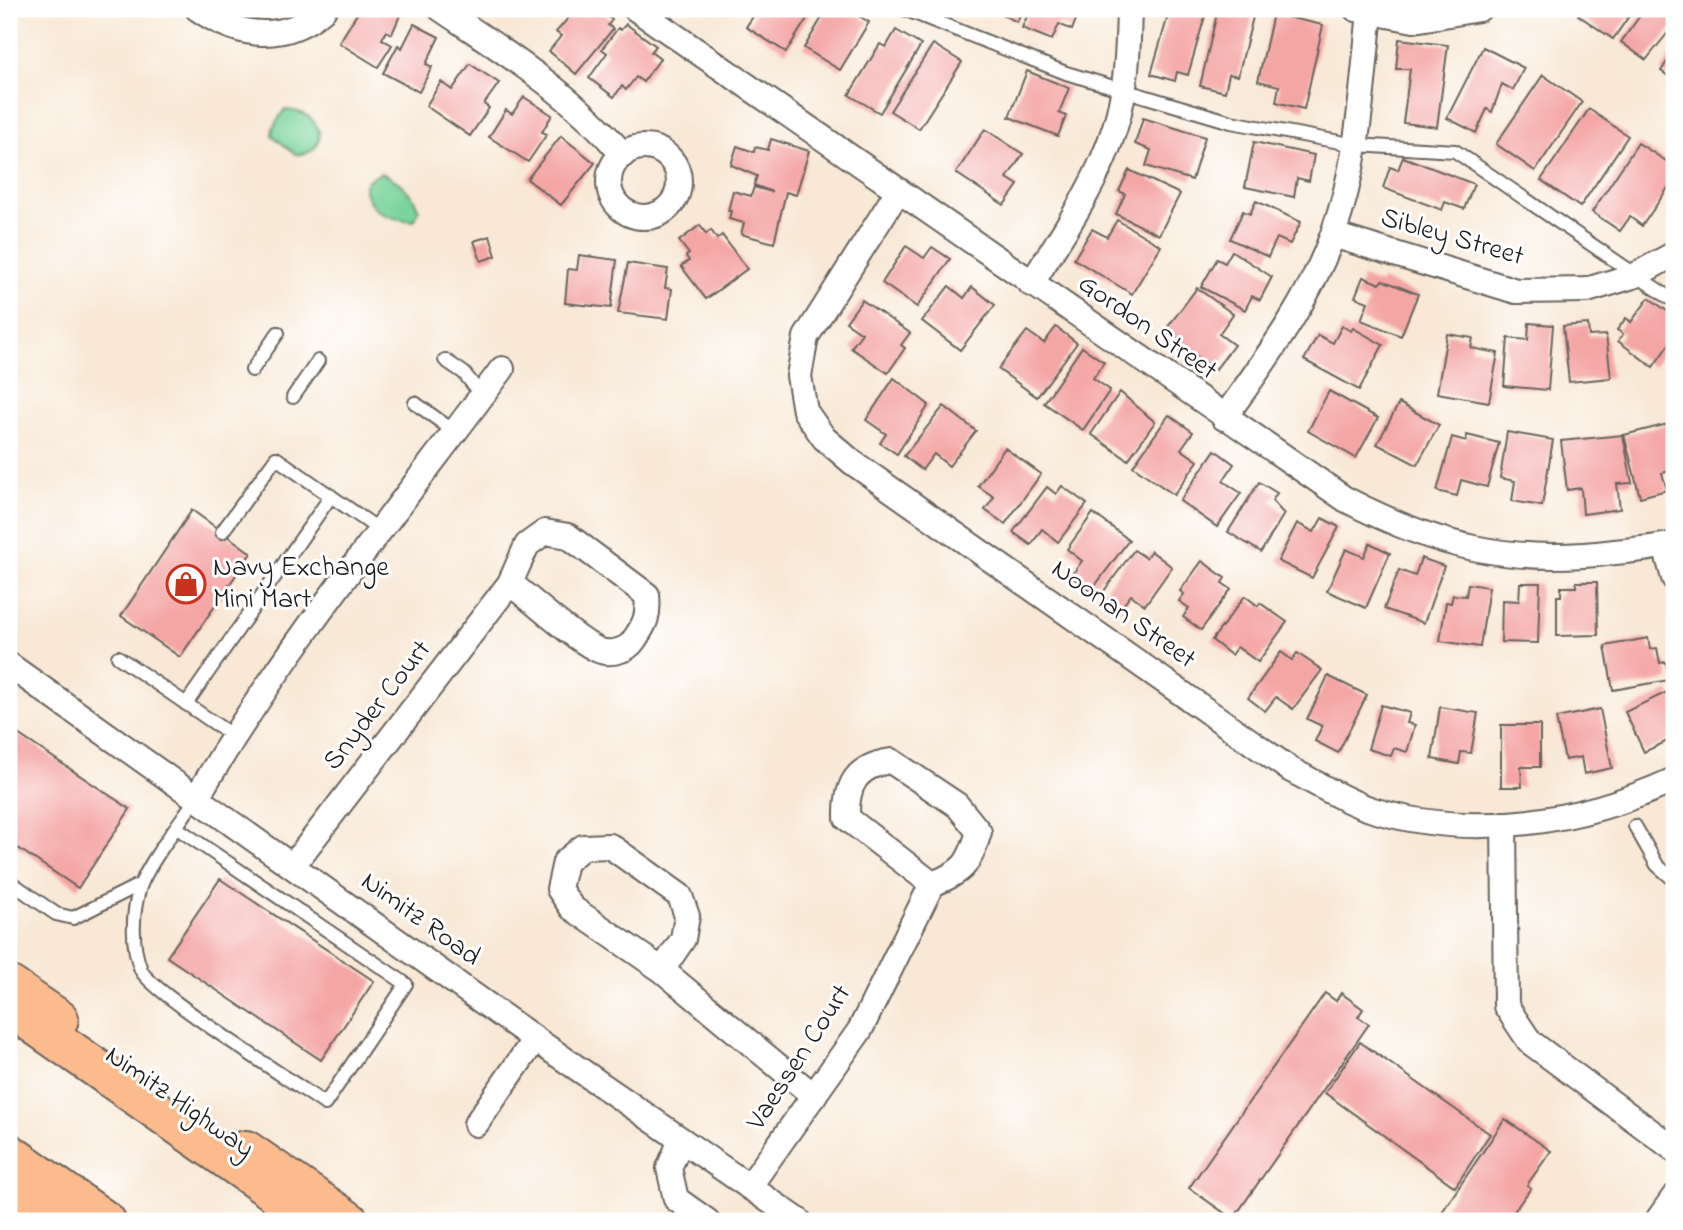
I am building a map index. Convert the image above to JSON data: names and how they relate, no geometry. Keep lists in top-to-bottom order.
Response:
{
  "streets": {
    "street": [
      "Sibley Street",
      "Gordon Street",
      "Noonan Street",
      "Snyder Court",
      "Nimitz Road",
      "Vaessen Court"
    ]
  },
  "crossings": [
    ["Gordon Street", "Noonan Street"],
    ["Snyder Court", "Nimitz Road"],
    ["Nimitz Road", "Vaessen Court"]
  ],
  "places": {
    "shop": ["Navy Exchange Mini Mart"]
  }
}
